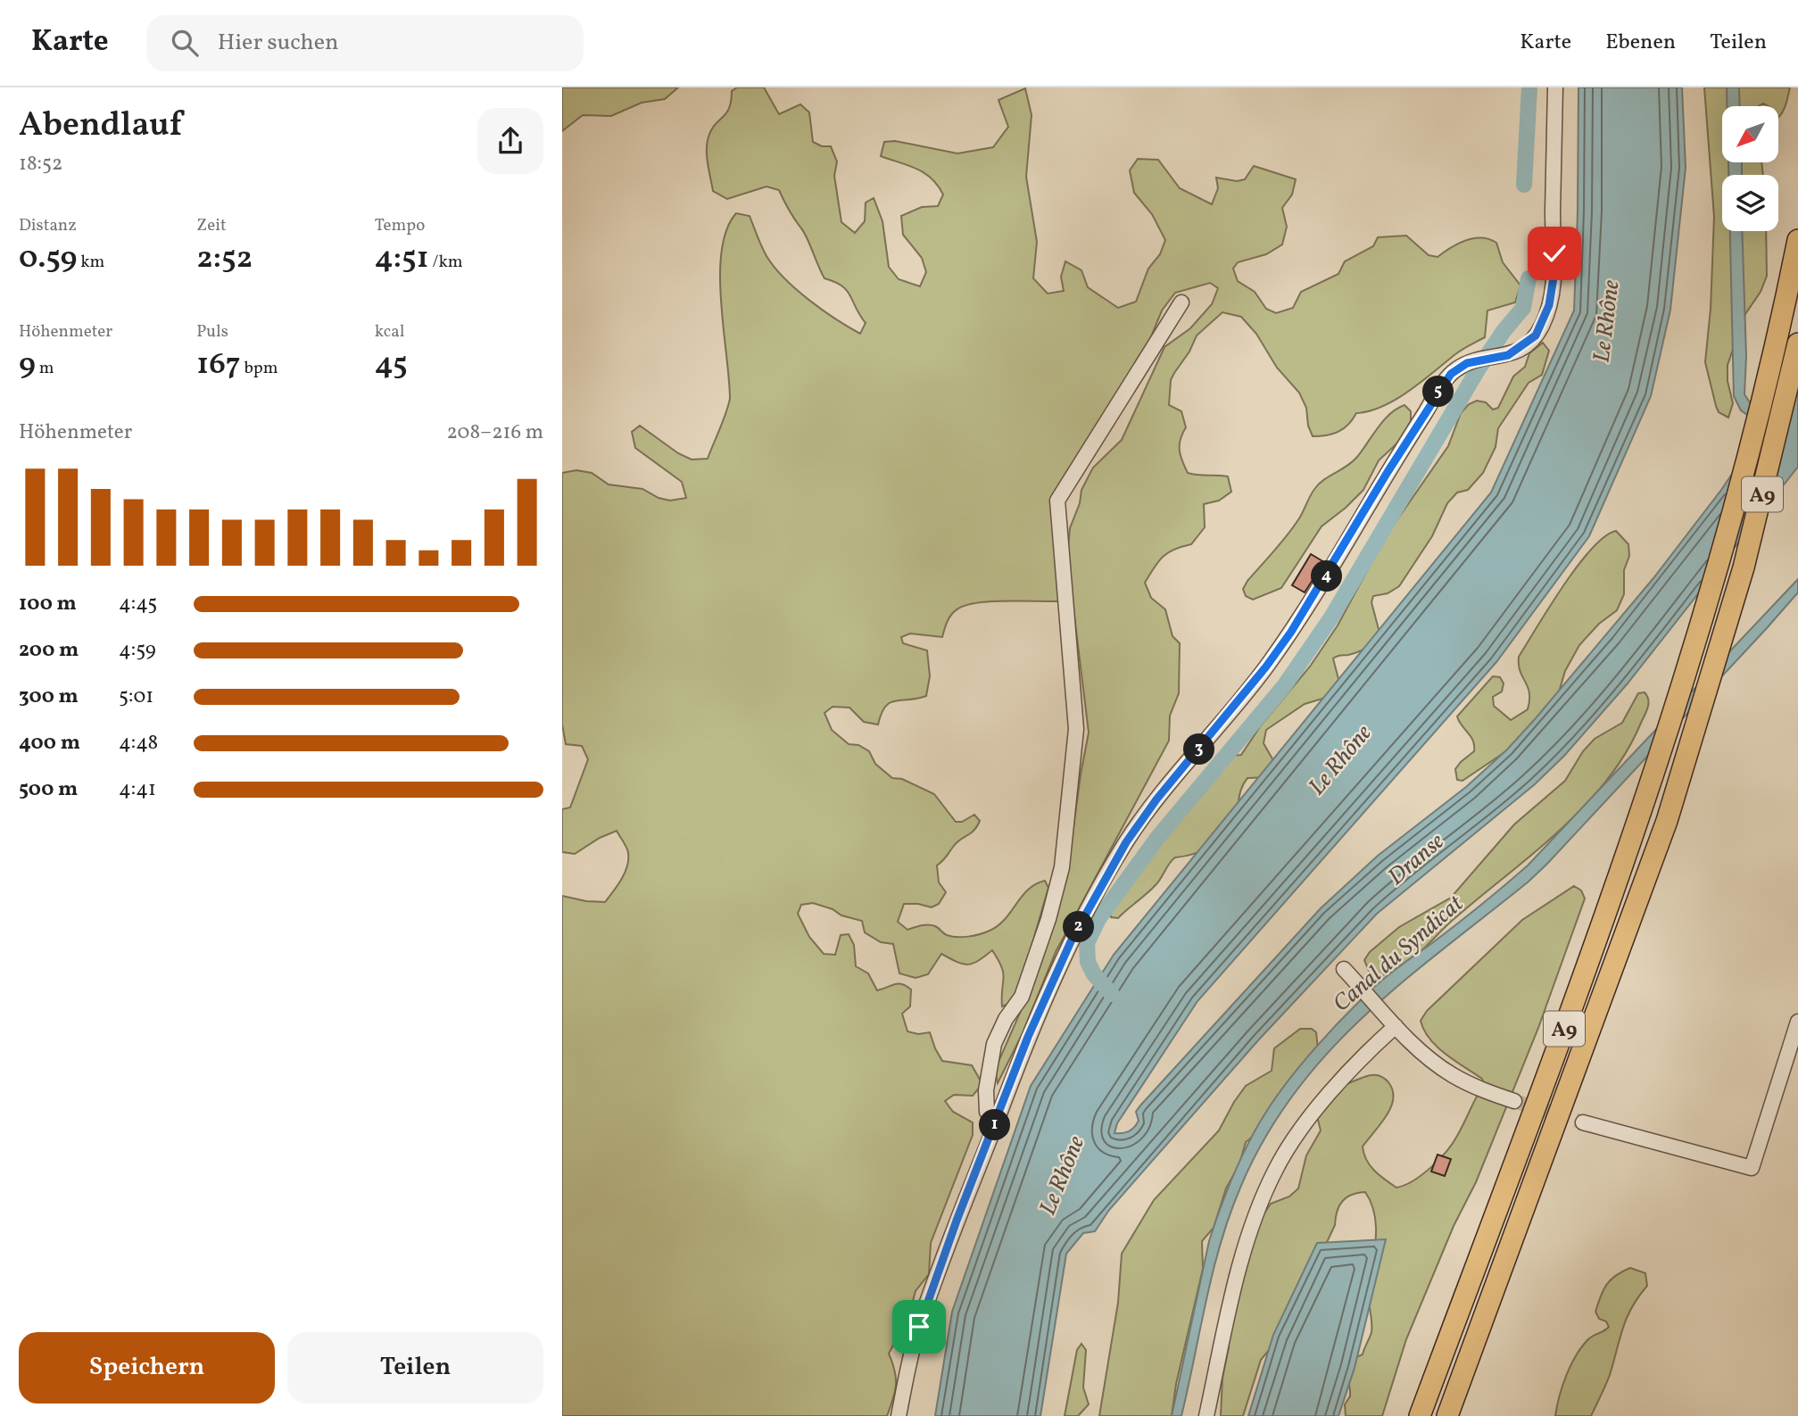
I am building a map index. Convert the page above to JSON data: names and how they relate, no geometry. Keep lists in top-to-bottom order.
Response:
{
  "streets": {
    "highway": ["A9"]
  },
  "water": ["Le Rhône", "Dranse", "Canal du Syndicat"],
  "north": "bottom left",
  "page": {
    "header": "Karte",
    "search": "Hier suchen",
    "nav": ["Karte", "Ebenen", "Teilen"],
    "heading": ["Abendlauf", "18:52"],
    "stats": [
      ["Distanz", "0.59 km"],
      ["Zeit", "2:52"],
      ["Tempo", "4:51 /km"],
      ["Höhenmeter", "9 m"],
      ["Puls", "167 bpm"],
      ["kcal", "45"]
    ],
    "pins": [
      "5",
      "4",
      "3",
      "2",
      "1"
    ],
    "chart": ["Höhenmeter", "208–216 m"],
    "list": [
      {
        "name": "100 m",
        "note": "4:45"
      },
      {
        "name": "200 m",
        "note": "4:59"
      },
      {
        "name": "300 m",
        "note": "5:01"
      },
      {
        "name": "400 m",
        "note": "4:48"
      },
      {
        "name": "500 m",
        "note": "4:41"
      }
    ],
    "buttons": ["Speichern", "Teilen"]
  }
}
